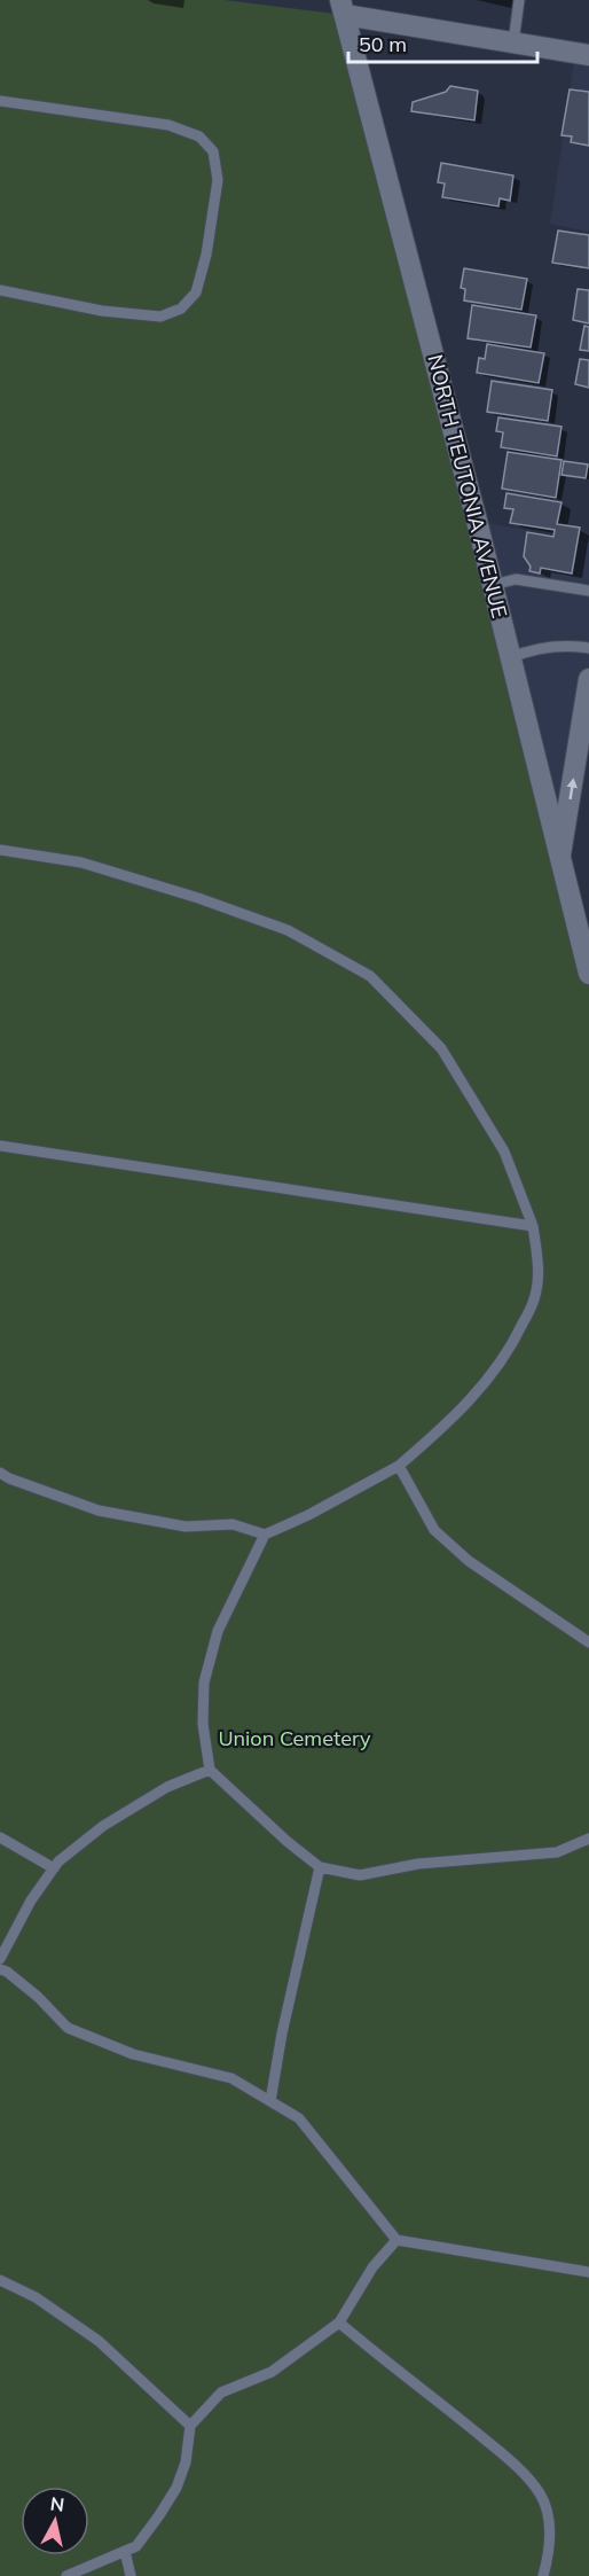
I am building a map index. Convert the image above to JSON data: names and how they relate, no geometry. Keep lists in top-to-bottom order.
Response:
{
  "streets": {
    "main road": ["NORTH TEUTONIA AVENUE"]
  },
  "parks": ["Union Cemetery"],
  "scale_bar": "50 m",
  "north": "top"
}
